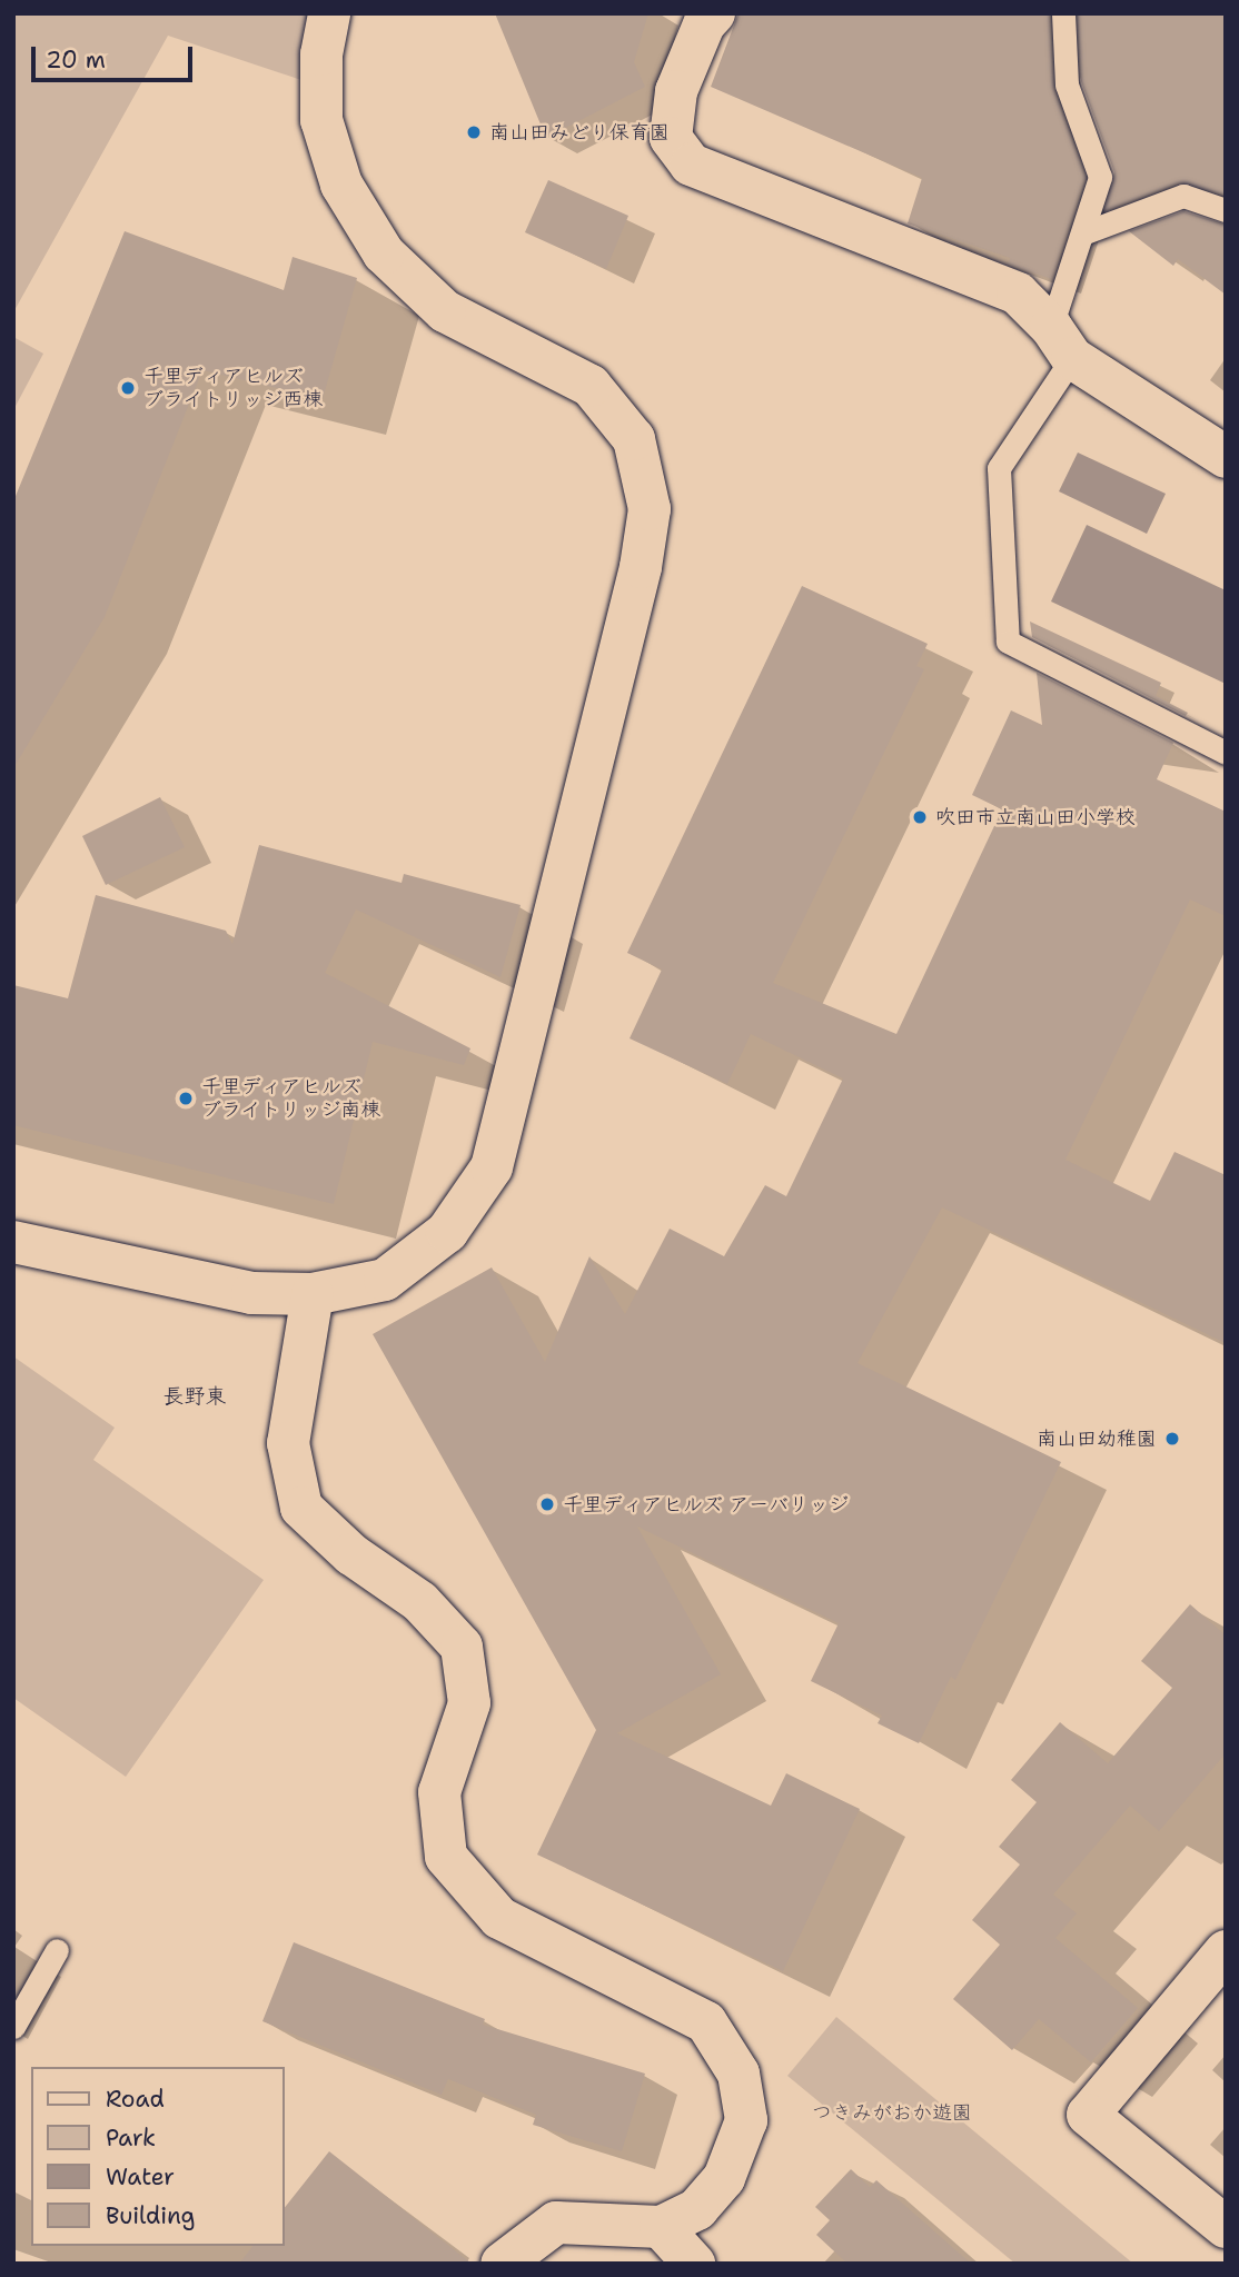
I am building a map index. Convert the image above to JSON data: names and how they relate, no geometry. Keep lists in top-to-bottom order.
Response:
{
  "districts": ["長野東"],
  "parks": ["つきみがおか遊園"],
  "places": [
    "南山田みどり保育園",
    "千里ディアヒルズ ブライトリッジ西棟",
    "吹田市立南山田小学校",
    "千里ディアヒルズ ブライトリッジ南棟",
    "南山田幼稚園",
    "千里ディアヒルズ アーバリッジ"
  ],
  "legend": [
    "Road",
    "Park",
    "Water",
    "Building"
  ],
  "scale_bar": "20 m"
}
